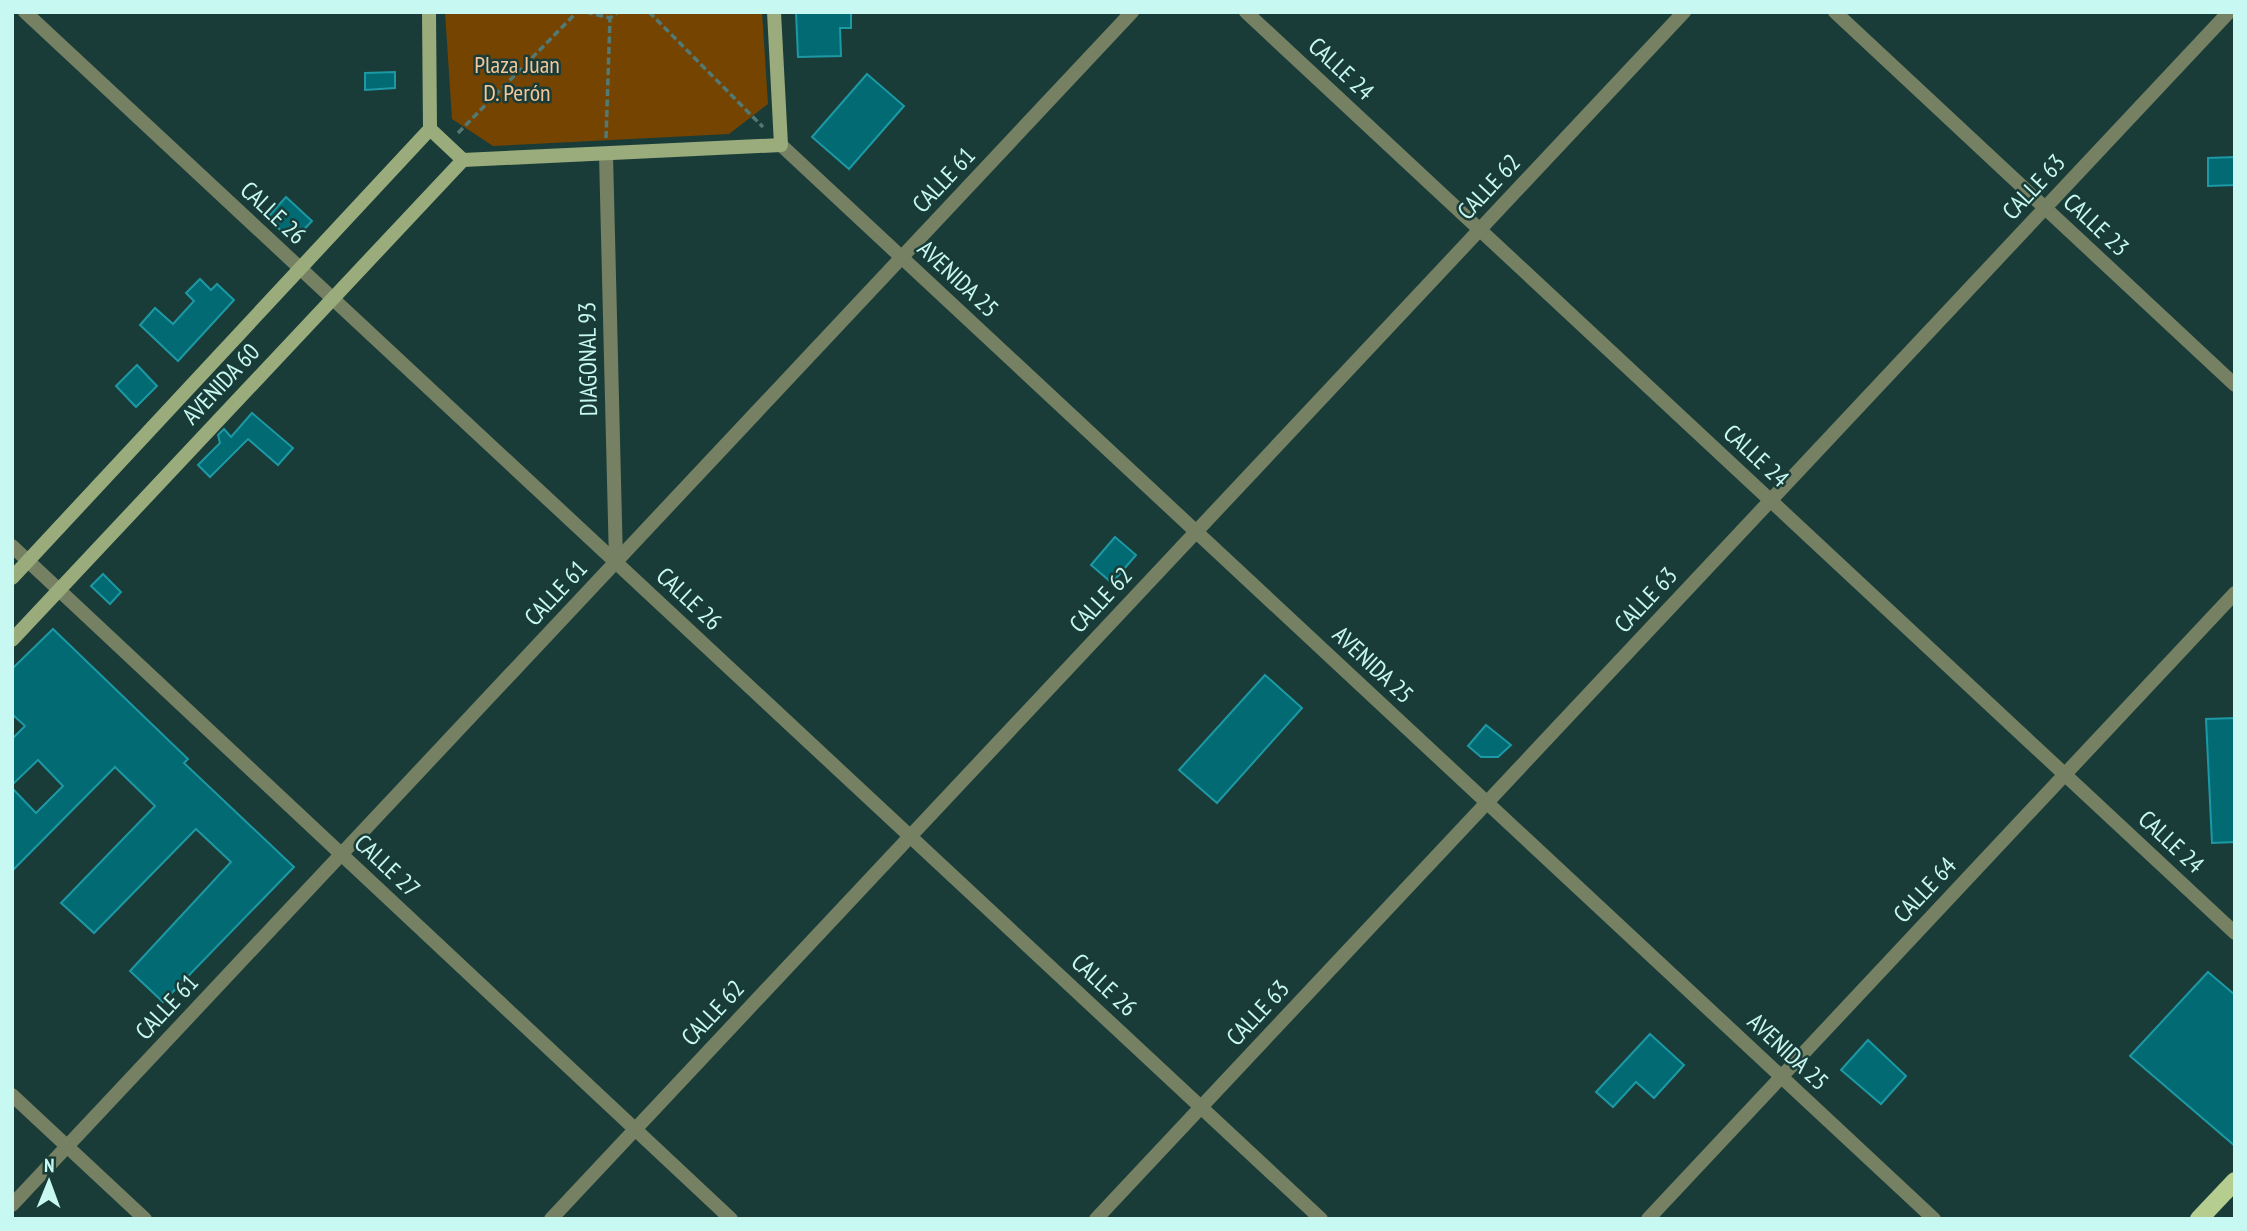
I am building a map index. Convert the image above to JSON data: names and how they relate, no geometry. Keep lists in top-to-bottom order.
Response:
{
  "streets": {
    "main road": ["AVENIDA 60"],
    "street": [
      "CALLE 24",
      "CALLE 61",
      "CALLE 62",
      "CALLE 63",
      "CALLE 26",
      "CALLE 23",
      "AVENIDA 25",
      "DIAGONAL 93",
      "CALLE 27",
      "CALLE 64"
    ]
  },
  "crossings": [
    ["CALLE 24", "CALLE 62"],
    ["CALLE 24", "CALLE 63"],
    ["CALLE 24", "CALLE 64"],
    ["CALLE 61", "CALLE 26"],
    ["CALLE 61", "AVENIDA 25"],
    ["CALLE 61", "DIAGONAL 93"],
    ["CALLE 61", "CALLE 27"],
    ["CALLE 62", "CALLE 26"],
    ["CALLE 62", "AVENIDA 25"],
    ["CALLE 62", "CALLE 27"],
    ["CALLE 63", "CALLE 26"],
    ["CALLE 63", "CALLE 23"],
    ["CALLE 63", "AVENIDA 25"],
    ["CALLE 26", "DIAGONAL 93"],
    ["CALLE 26", "AVENIDA 60"],
    ["AVENIDA 25", "CALLE 64"],
    ["AVENIDA 60", "CALLE 27"]
  ],
  "parks": ["Plaza Juan D. Perón"],
  "north": "top"
}
